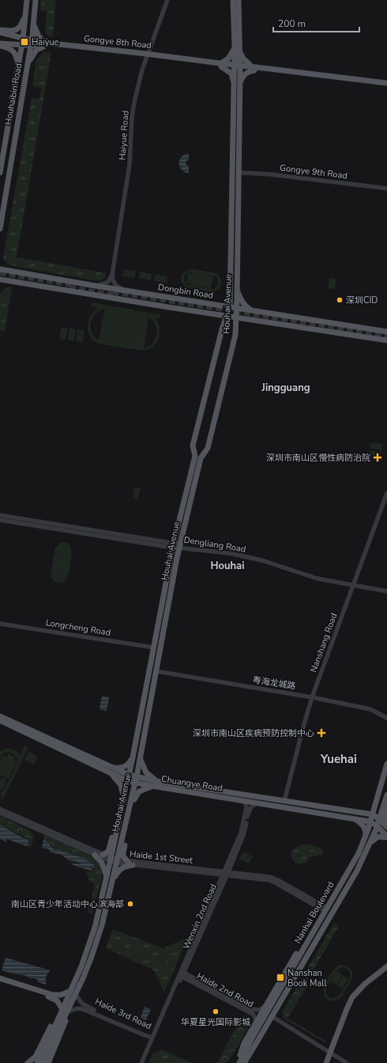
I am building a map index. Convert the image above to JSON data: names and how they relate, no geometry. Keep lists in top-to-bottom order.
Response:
{
  "streets": {
    "main road": [
      "Gongye 8th Road",
      "Houhaibin Road",
      "Dongbin Road",
      "Houhai Avenue",
      "Chuangye Road",
      "Nanhai Boulevard"
    ],
    "street": [
      "Haiyue Road",
      "Gongye 9th Road",
      "Dengliang Road",
      "Longcheng Road",
      "Nanshang Road",
      "粤海龙城路",
      "Haide 1st Street",
      "Wenxin 2nd Road",
      "Haide 2nd Road",
      "Haide 3rd Road"
    ]
  },
  "crossings": [
    ["Gongye 8th Road", "Houhaibin Road"],
    ["Gongye 8th Road", "Haiyue Road"],
    ["Gongye 8th Road", "Houhai Avenue"],
    ["Gongye 9th Road", "Houhai Avenue"],
    ["Dongbin Road", "Houhai Avenue"],
    ["Houhai Avenue", "Dengliang Road"],
    ["Houhai Avenue", "Longcheng Road"],
    ["Houhai Avenue", "粤海龙城路"],
    ["Houhai Avenue", "Chuangye Road"],
    ["Houhai Avenue", "Haide 1st Street"],
    ["Houhai Avenue", "Haide 3rd Road"],
    ["Dengliang Road", "Nanshang Road"],
    ["Nanshang Road", "粤海龙城路"],
    ["Nanshang Road", "Chuangye Road"],
    ["Chuangye Road", "Nanhai Boulevard"],
    ["Chuangye Road", "Wenxin 2nd Road"],
    ["Haide 1st Street", "Wenxin 2nd Road"],
    ["Wenxin 2nd Road", "Haide 2nd Road"],
    ["Wenxin 2nd Road", "Haide 3rd Road"]
  ],
  "districts": ["Jingguang", "Houhai", "Yuehai"],
  "places": {
    "transit": ["Haiyue", "Nanshan Book Mall"],
    "other": ["深圳CID", "南山区青少年活动中心滨海部", "华夏星光国际影城"],
    "health": ["深圳市南山区慢性病防治院", "深圳市南山区疾病预防控制中心"]
  },
  "scale_bar": "200 m"
}
